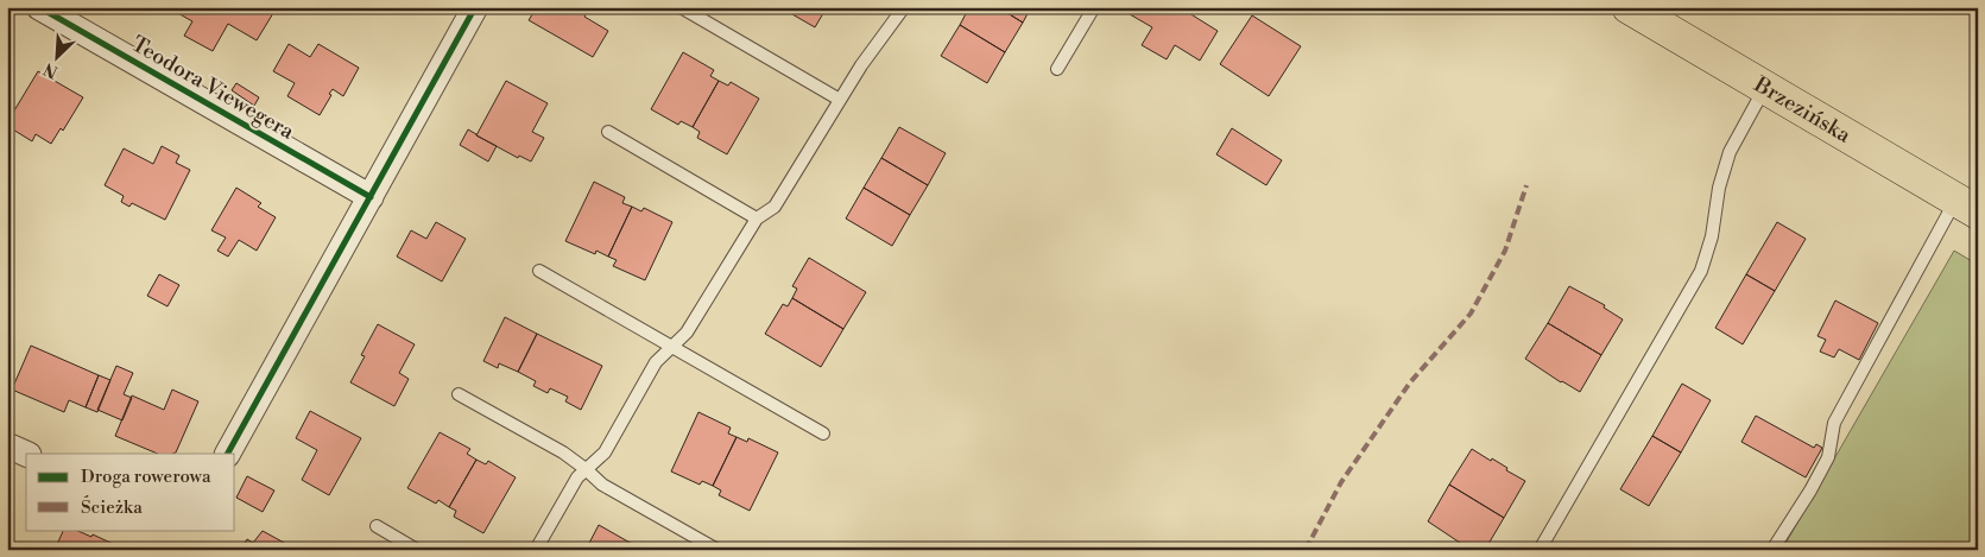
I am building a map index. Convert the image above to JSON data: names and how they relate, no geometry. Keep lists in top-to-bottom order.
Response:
{
  "streets": {
    "main road": ["Brzezińska"],
    "street": ["Teodora Viewegera"]
  },
  "legend": ["Droga rowerowa", "Ścieżka"],
  "north": "bottom left"
}
